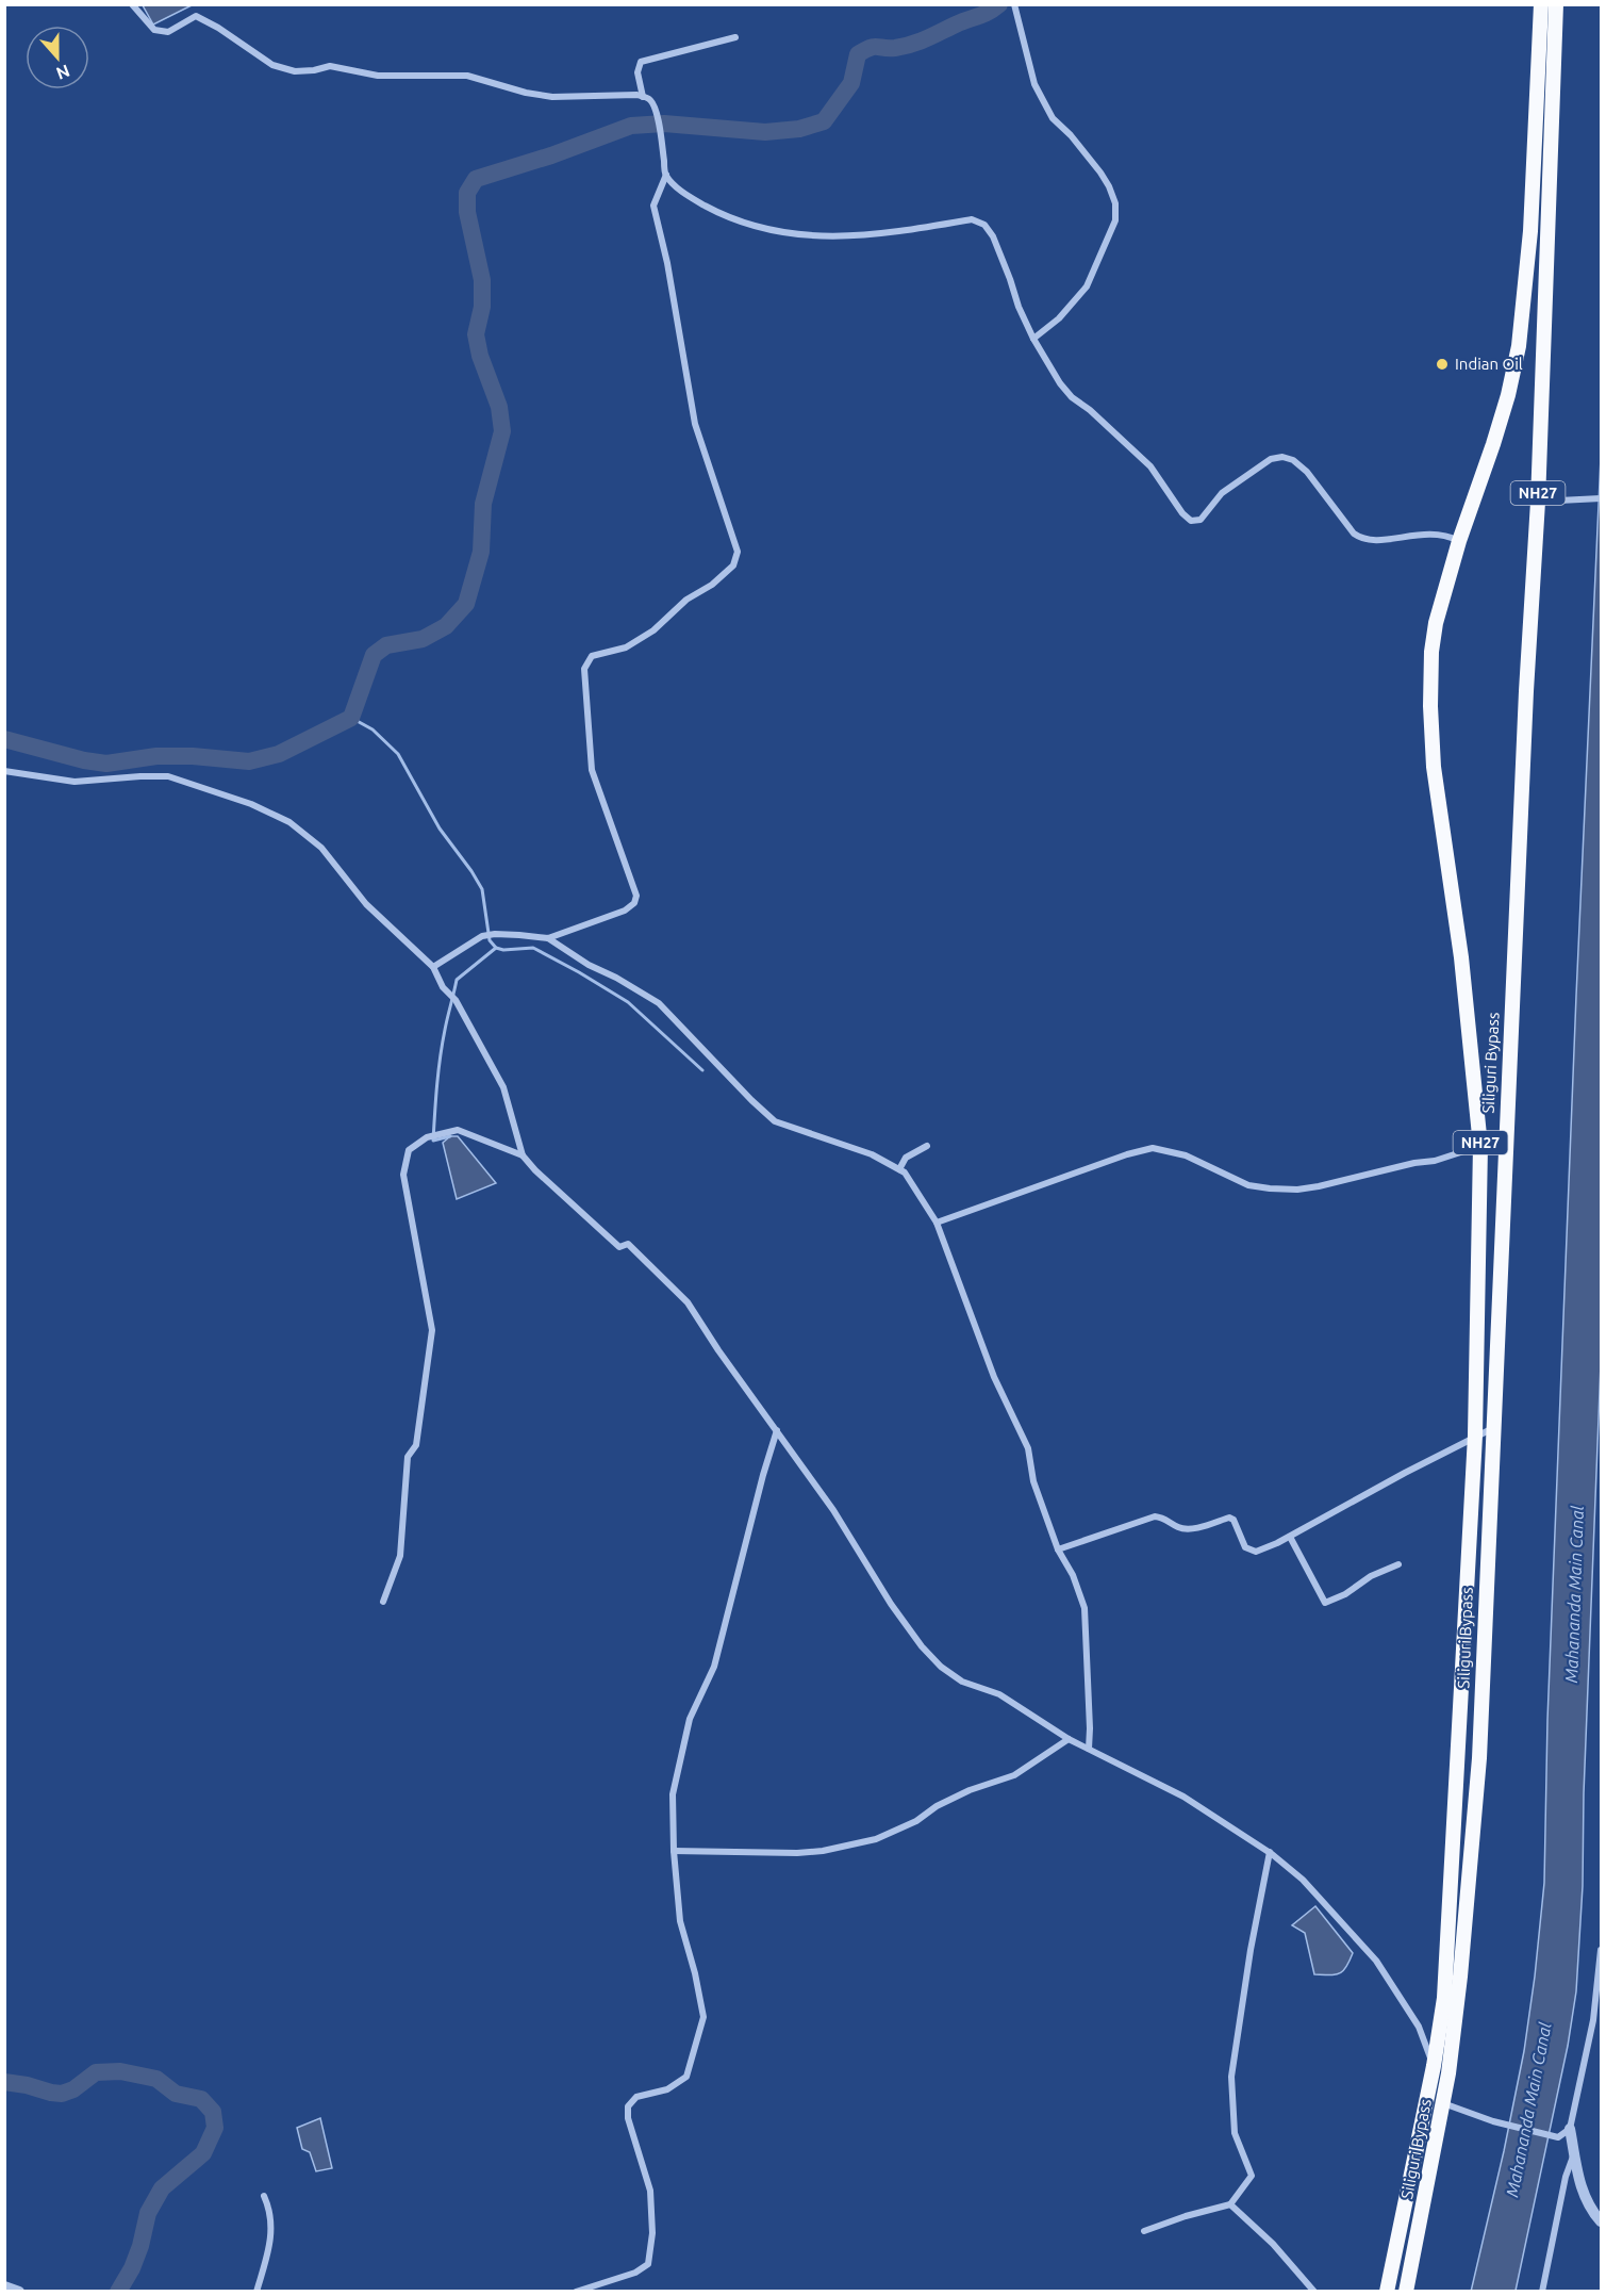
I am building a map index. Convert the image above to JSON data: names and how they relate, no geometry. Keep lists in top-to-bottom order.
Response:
{
  "streets": {
    "highway": ["NH27", "Siliguri Bypass"]
  },
  "crossings": [
    ["NH27", "Siliguri Bypass"]
  ],
  "water": ["Mahananda Main Canal"],
  "places": ["Indian Oil"],
  "north": "bottom"
}
